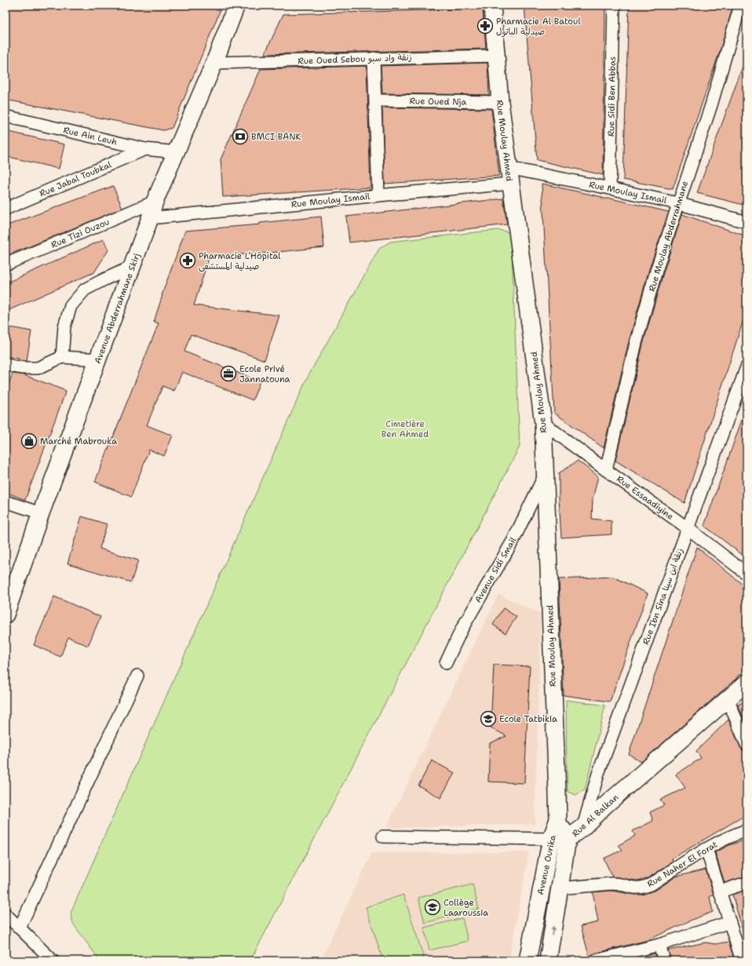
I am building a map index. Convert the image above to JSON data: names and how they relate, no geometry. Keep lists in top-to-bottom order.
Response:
{
  "streets": {
    "street": [
      "Rue Oued Sebou زنقة واد سبو",
      "Rue Sidi Ben Abbas",
      "Rue Oued Nja",
      "Rue Ain Leuh",
      "Rue Moulay Ahmed",
      "Rue Jabal Toubkal",
      "Rue Moulay Ismail",
      "Rue Tizi Ouzou",
      "Rue Moulay Abderrahmane",
      "Avenue Abderrahmane Skirj",
      "Rue Essaadiyine",
      "Avenue Sidi Smail",
      "Rue Ibn Sina زنقة ابن سينا",
      "Rue Al Balkan",
      "Rue Naher El Forat",
      "Avenue Ourika"
    ]
  },
  "crossings": [
    ["Rue Oued Sebou زنقة واد سبو", "Rue Moulay Ahmed"],
    ["Rue Oued Sebou زنقة واد سبو", "Avenue Abderrahmane Skirj"],
    ["Rue Sidi Ben Abbas", "Rue Moulay Ismail"],
    ["Rue Oued Nja", "Rue Moulay Ahmed"],
    ["Rue Ain Leuh", "Rue Jabal Toubkal"],
    ["Rue Ain Leuh", "Avenue Abderrahmane Skirj"],
    ["Rue Moulay Ahmed", "Rue Moulay Ismail"],
    ["Rue Moulay Ahmed", "Rue Essaadiyine"],
    ["Rue Moulay Ahmed", "Avenue Sidi Smail"],
    ["Rue Moulay Ahmed", "Avenue Ourika"],
    ["Rue Moulay Ismail", "Rue Moulay Abderrahmane"],
    ["Rue Moulay Ismail", "Avenue Abderrahmane Skirj"],
    ["Rue Tizi Ouzou", "Avenue Abderrahmane Skirj"],
    ["Rue Moulay Abderrahmane", "Rue Essaadiyine"],
    ["Rue Essaadiyine", "Rue Ibn Sina زنقة ابن سينا"],
    ["Rue Ibn Sina زنقة ابن سينا", "Rue Al Balkan"],
    ["Rue Al Balkan", "Avenue Ourika"],
    ["Rue Naher El Forat", "Avenue Ourika"]
  ],
  "parks": ["Cimetière Ben Ahmed"],
  "places": {
    "pharmacy": ["Pharmacie Al Batoul صيدلية الباتول", "Pharmacie L'Hôpital صيدلية المستشفى"],
    "bank": ["BMCI BANK"],
    "office": ["Ecole Privé Jannatouna"],
    "shop": ["Marché Mabrouka"],
    "school or university": ["Ecole Tatbikia", "Collège Laaroussia"]
  }
}
